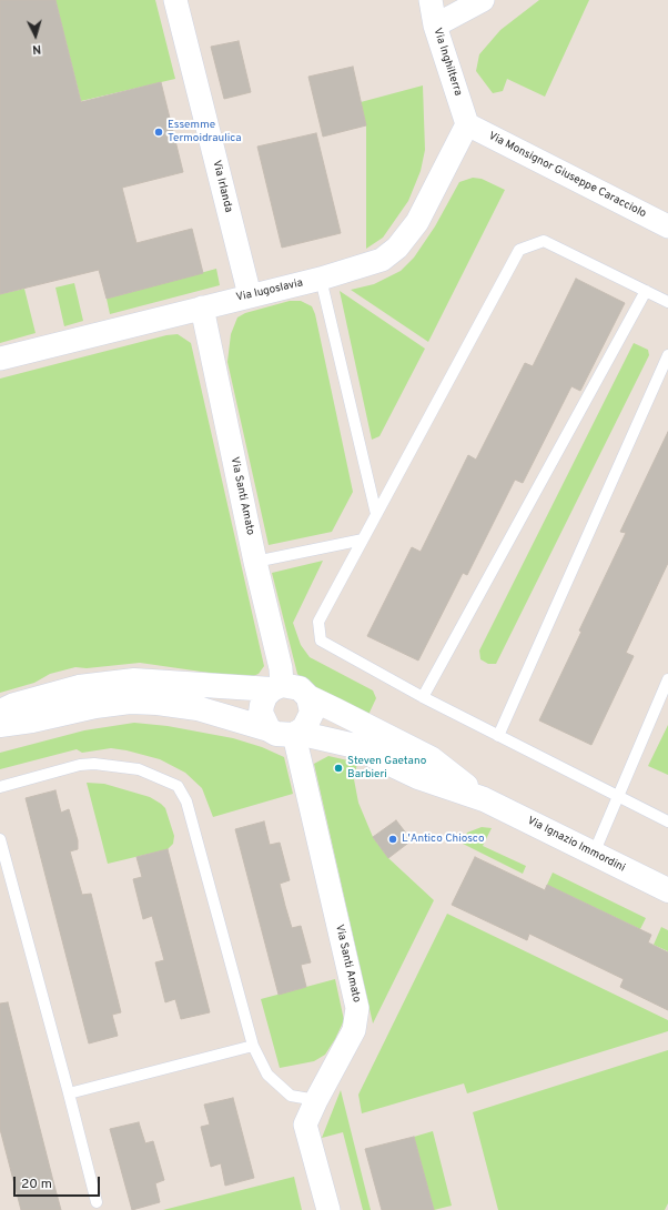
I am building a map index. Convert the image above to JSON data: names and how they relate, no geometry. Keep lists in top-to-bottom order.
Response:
{
  "streets": {
    "street": [
      "Via Inghilterra",
      "Via Monsignor Giuseppe Caracciolo",
      "Via Irlanda",
      "Via Iugoslavia",
      "Via Santi Amato",
      "Via Ignazio Immordini"
    ]
  },
  "crossings": [
    ["Via Inghilterra", "Via Monsignor Giuseppe Caracciolo"],
    ["Via Inghilterra", "Via Iugoslavia"],
    ["Via Monsignor Giuseppe Caracciolo", "Via Iugoslavia"],
    ["Via Irlanda", "Via Iugoslavia"],
    ["Via Iugoslavia", "Via Santi Amato"]
  ],
  "places": ["Essemme Termoidraulica", "Steven Gaetano Barbieri", "L'Antico Chiosco"],
  "scale_bar": "20 m",
  "north": "bottom"
}
